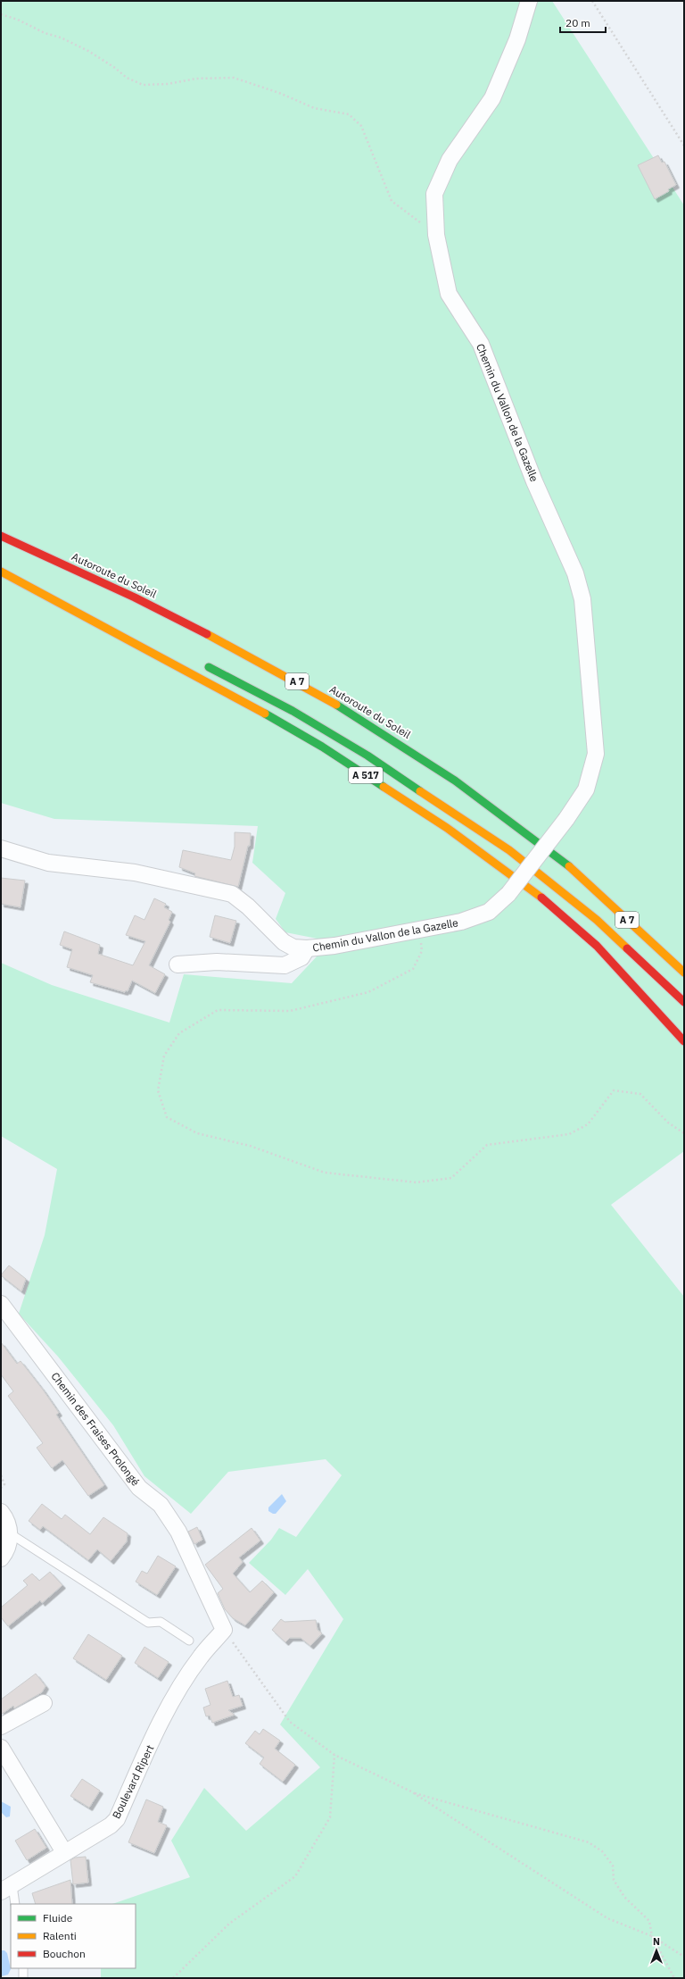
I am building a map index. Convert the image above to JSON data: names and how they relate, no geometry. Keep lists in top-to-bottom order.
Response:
{
  "streets": {
    "highway": ["Autoroute du Soleil", "A 7", "A 517"],
    "street": ["Chemin du Vallon de la Gazelle", "Chemin des Fraises Prolongé", "Boulevard Ripert"]
  },
  "crossings": [
    ["Chemin des Fraises Prolongé", "Boulevard Ripert"]
  ],
  "legend": ["Fluide", "Ralenti", "Bouchon"],
  "scale_bar": "20 m",
  "north": "top"
}
